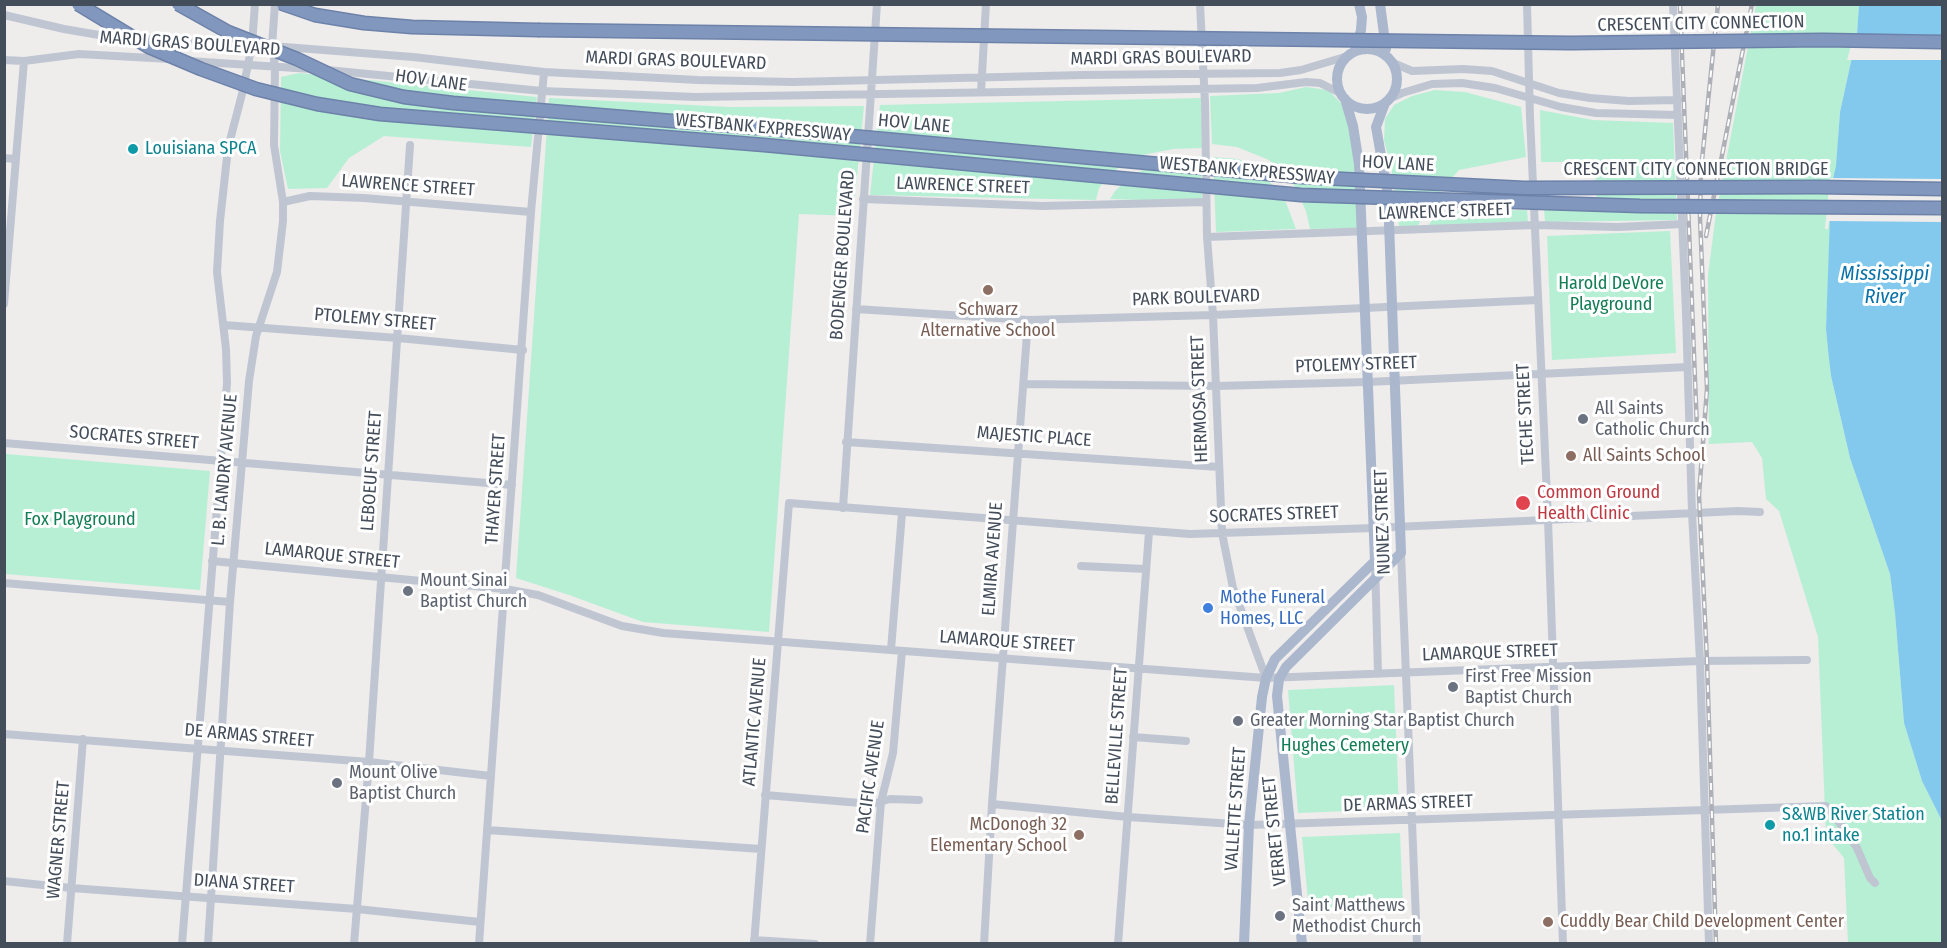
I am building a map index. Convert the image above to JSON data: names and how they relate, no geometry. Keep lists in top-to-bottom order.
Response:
{
  "streets": {
    "highway": [
      "CRESCENT CITY CONNECTION",
      "HOV LANE",
      "WESTBANK EXPRESSWAY",
      "CRESCENT CITY CONNECTION BRIDGE"
    ],
    "main road": ["NUNEZ STREET", "VALLETTE STREET", "VERRET STREET"],
    "street": [
      "MARDI GRAS BOULEVARD",
      "LAWRENCE STREET",
      "BODENGER BOULEVARD",
      "PARK BOULEVARD",
      "PTOLEMY STREET",
      "HERMOSA STREET",
      "TECHE STREET",
      "MAJESTIC PLACE",
      "SOCRATES STREET",
      "L. B. LANDRY AVENUE",
      "LEBOEUF STREET",
      "THAYER STREET",
      "LAMARQUE STREET",
      "ELMIRA AVENUE",
      "ATLANTIC AVENUE",
      "DE ARMAS STREET",
      "BELLEVILLE STREET",
      "PACIFIC AVENUE",
      "WAGNER STREET",
      "DIANA STREET"
    ]
  },
  "crossings": [
    ["MARDI GRAS BOULEVARD", "BODENGER BOULEVARD"],
    ["MARDI GRAS BOULEVARD", "HERMOSA STREET"],
    ["MARDI GRAS BOULEVARD", "L. B. LANDRY AVENUE"],
    ["MARDI GRAS BOULEVARD", "THAYER STREET"],
    ["MARDI GRAS BOULEVARD", "NUNEZ STREET"],
    ["HOV LANE", "CRESCENT CITY CONNECTION BRIDGE"],
    ["LAWRENCE STREET", "BODENGER BOULEVARD"],
    ["LAWRENCE STREET", "HERMOSA STREET"],
    ["LAWRENCE STREET", "TECHE STREET"],
    ["LAWRENCE STREET", "L. B. LANDRY AVENUE"],
    ["LAWRENCE STREET", "LEBOEUF STREET"],
    ["LAWRENCE STREET", "THAYER STREET"],
    ["LAWRENCE STREET", "NUNEZ STREET"],
    ["BODENGER BOULEVARD", "PARK BOULEVARD"],
    ["BODENGER BOULEVARD", "MAJESTIC PLACE"],
    ["BODENGER BOULEVARD", "SOCRATES STREET"],
    ["PARK BOULEVARD", "HERMOSA STREET"],
    ["PARK BOULEVARD", "TECHE STREET"],
    ["PARK BOULEVARD", "NUNEZ STREET"],
    ["PARK BOULEVARD", "ELMIRA AVENUE"],
    ["PTOLEMY STREET", "HERMOSA STREET"],
    ["PTOLEMY STREET", "TECHE STREET"],
    ["PTOLEMY STREET", "L. B. LANDRY AVENUE"],
    ["PTOLEMY STREET", "LEBOEUF STREET"],
    ["PTOLEMY STREET", "THAYER STREET"],
    ["PTOLEMY STREET", "NUNEZ STREET"],
    ["PTOLEMY STREET", "ELMIRA AVENUE"],
    ["HERMOSA STREET", "MAJESTIC PLACE"],
    ["HERMOSA STREET", "SOCRATES STREET"],
    ["HERMOSA STREET", "LAMARQUE STREET"],
    ["HERMOSA STREET", "VALLETTE STREET"],
    ["TECHE STREET", "SOCRATES STREET"],
    ["TECHE STREET", "LAMARQUE STREET"],
    ["TECHE STREET", "DE ARMAS STREET"],
    ["MAJESTIC PLACE", "ELMIRA AVENUE"],
    ["SOCRATES STREET", "L. B. LANDRY AVENUE"],
    ["SOCRATES STREET", "LEBOEUF STREET"],
    ["SOCRATES STREET", "THAYER STREET"],
    ["SOCRATES STREET", "NUNEZ STREET"],
    ["SOCRATES STREET", "ELMIRA AVENUE"],
    ["SOCRATES STREET", "ATLANTIC AVENUE"],
    ["SOCRATES STREET", "BELLEVILLE STREET"],
    ["L. B. LANDRY AVENUE", "LAMARQUE STREET"],
    ["L. B. LANDRY AVENUE", "DE ARMAS STREET"],
    ["L. B. LANDRY AVENUE", "DIANA STREET"],
    ["LEBOEUF STREET", "LAMARQUE STREET"],
    ["LEBOEUF STREET", "DE ARMAS STREET"],
    ["LEBOEUF STREET", "DIANA STREET"],
    ["THAYER STREET", "LAMARQUE STREET"],
    ["THAYER STREET", "DE ARMAS STREET"],
    ["THAYER STREET", "DIANA STREET"],
    ["NUNEZ STREET", "LAMARQUE STREET"],
    ["NUNEZ STREET", "DE ARMAS STREET"],
    ["LAMARQUE STREET", "ELMIRA AVENUE"],
    ["LAMARQUE STREET", "ATLANTIC AVENUE"],
    ["LAMARQUE STREET", "BELLEVILLE STREET"],
    ["LAMARQUE STREET", "PACIFIC AVENUE"],
    ["LAMARQUE STREET", "VALLETTE STREET"],
    ["LAMARQUE STREET", "VERRET STREET"],
    ["ELMIRA AVENUE", "DE ARMAS STREET"],
    ["DE ARMAS STREET", "BELLEVILLE STREET"],
    ["DE ARMAS STREET", "VALLETTE STREET"],
    ["DE ARMAS STREET", "VERRET STREET"],
    ["DE ARMAS STREET", "WAGNER STREET"],
    ["WAGNER STREET", "DIANA STREET"]
  ],
  "water": ["Mississippi River"],
  "parks": ["Harold DeVore Playground", "Fox Playground", "Hughes Cemetery"],
  "places": [
    "Louisiana SPCA",
    "Schwarz Alternative School",
    "All Saints Catholic Church",
    "All Saints School",
    "Common Ground Health Clinic",
    "Mount Sinai Baptist Church",
    "Mothe Funeral Homes, LLC",
    "First Free Mission Baptist Church",
    "Greater Morning Star Baptist Church",
    "Mount Olive Baptist Church",
    "S&WB River Station no.1 intake",
    "McDonogh 32 Elementary School",
    "Saint Matthews Methodist Church",
    "Cuddly Bear Child Development Center"
  ]
}
